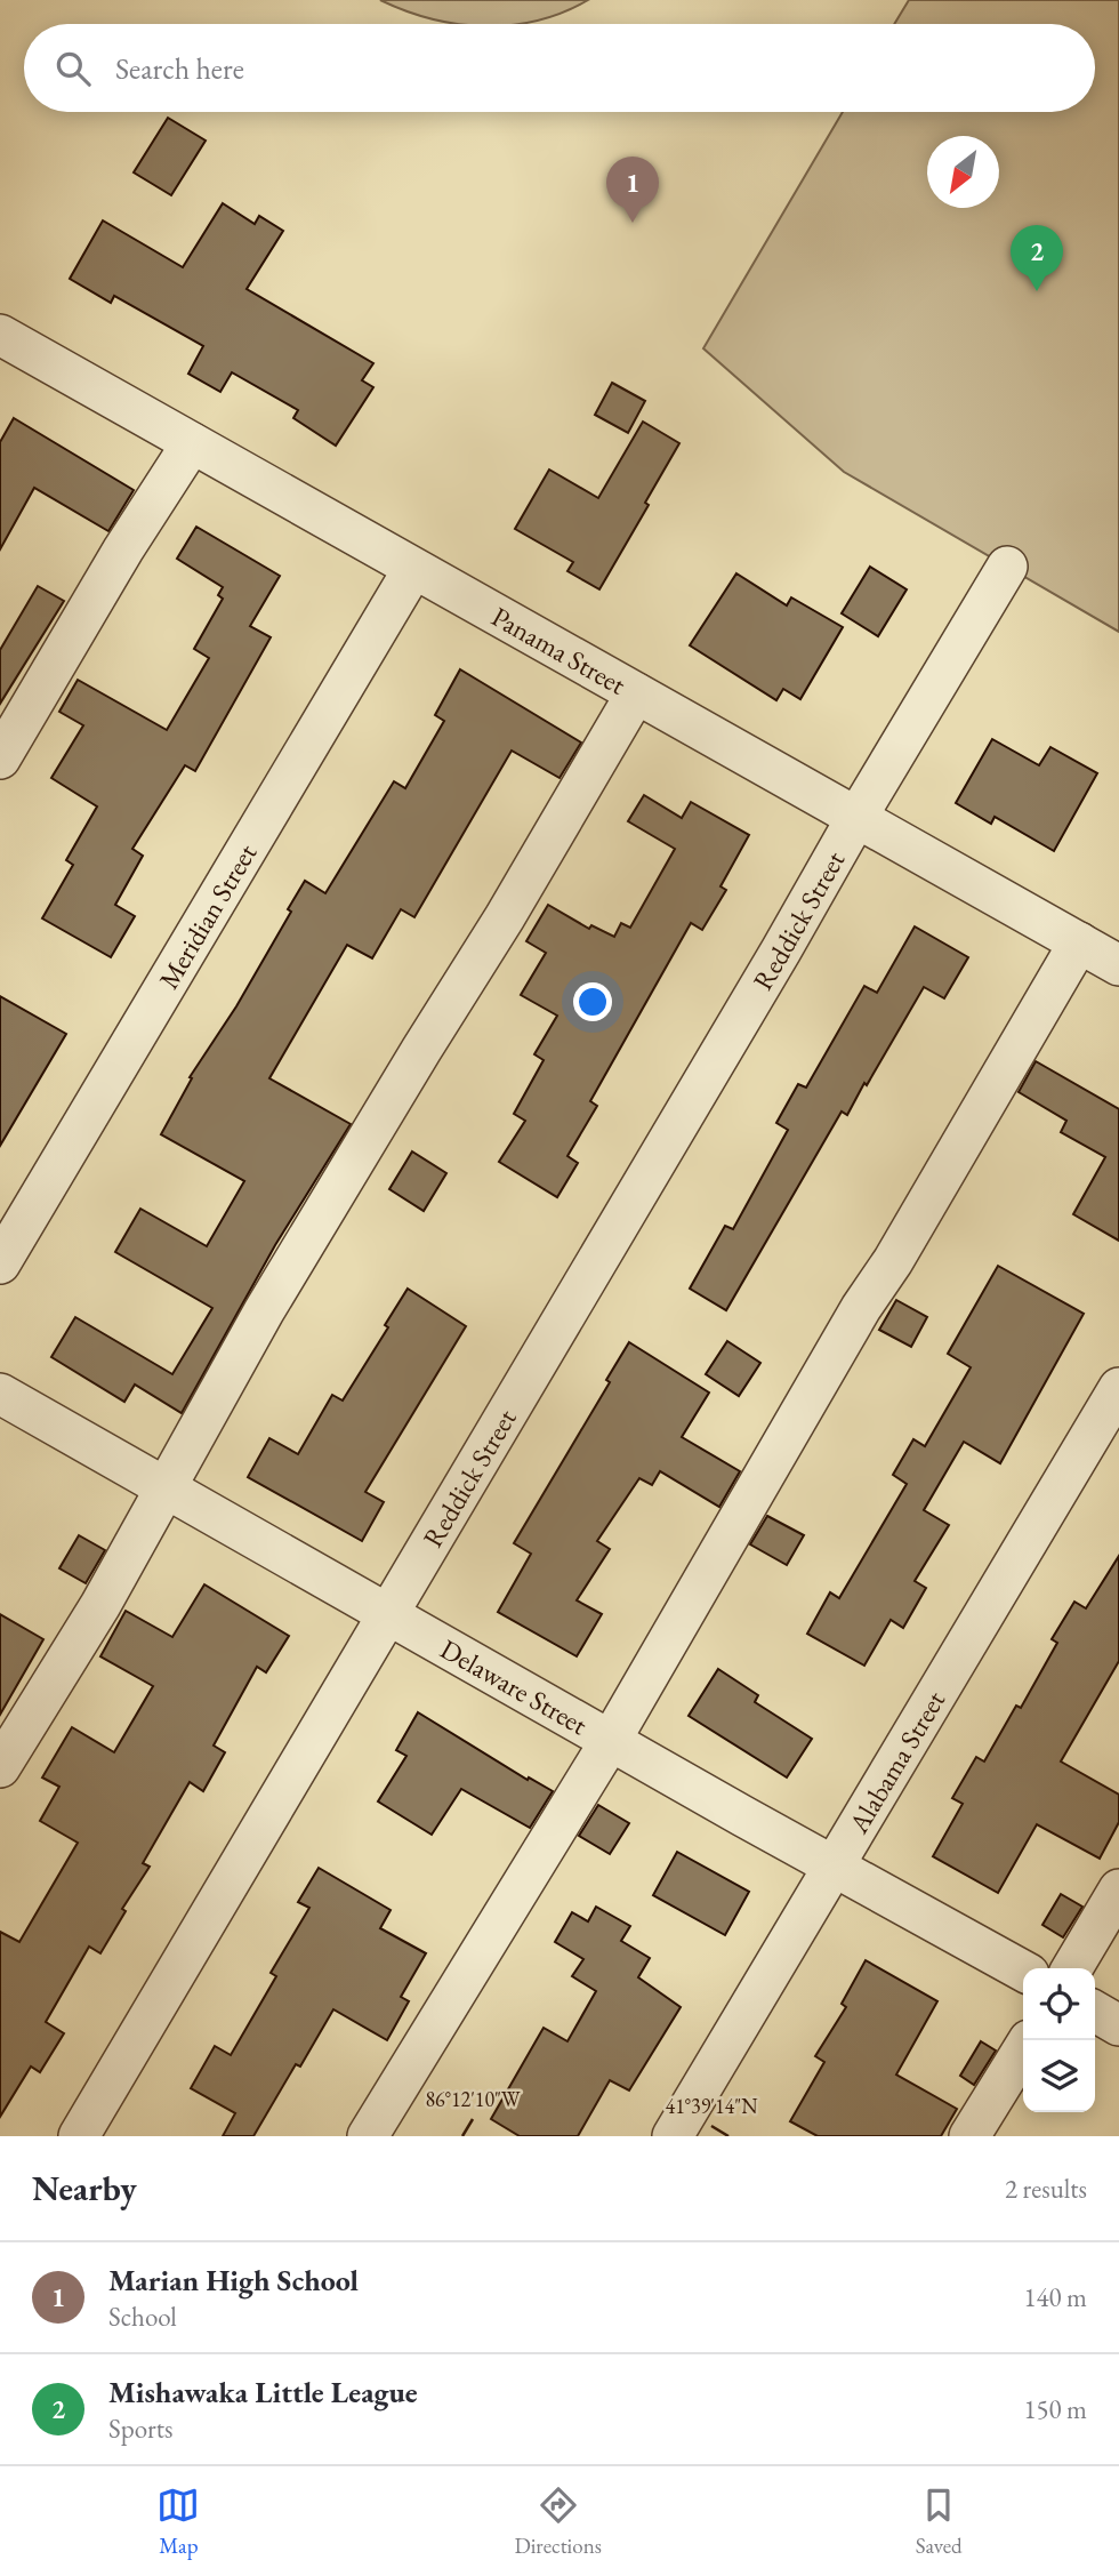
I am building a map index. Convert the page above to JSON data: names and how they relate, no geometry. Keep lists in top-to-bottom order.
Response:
{
  "streets": {
    "street": [
      "Panama Street",
      "Meridian Street",
      "Reddick Street",
      "Delaware Street",
      "Alabama Street"
    ]
  },
  "crossings": [
    ["Panama Street", "Meridian Street"],
    ["Panama Street", "Reddick Street"],
    ["Reddick Street", "Delaware Street"],
    ["Delaware Street", "Alabama Street"]
  ],
  "north": "bottom left",
  "page": {
    "search": "Search here",
    "pins": ["1", "2"],
    "heading": ["Nearby", "2 results"],
    "list": [
      {
        "mark": "1",
        "name": "Marian High School",
        "note": "School",
        "value": "140 m"
      },
      {
        "mark": "2",
        "name": "Mishawaka Little League",
        "note": "Sports",
        "value": "150 m"
      }
    ],
    "nav": ["Map", "Directions", "Saved"]
  },
  "coordinates": ["86°12'10\"W", "41°39'14\"N"]
}
